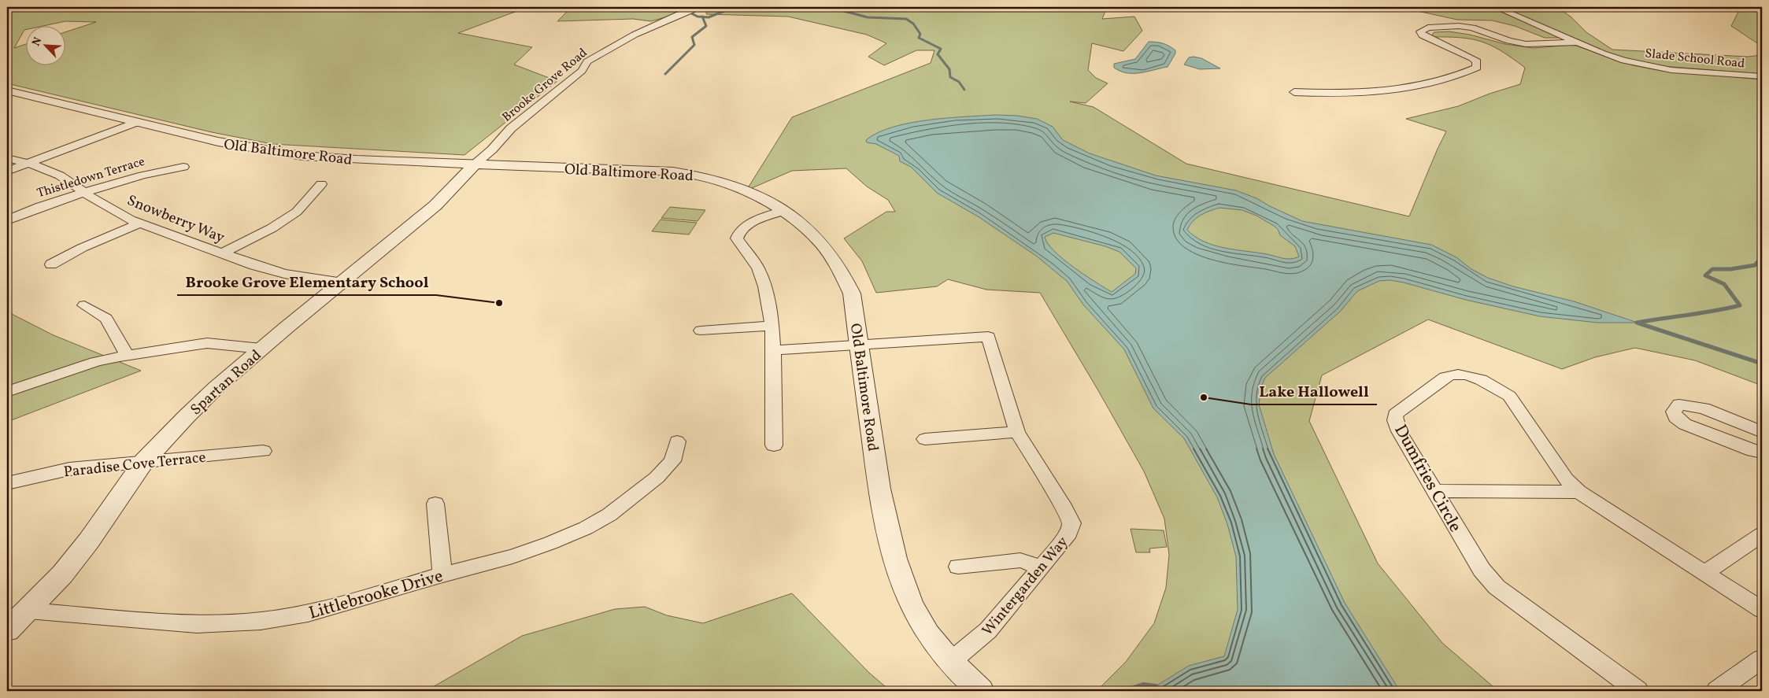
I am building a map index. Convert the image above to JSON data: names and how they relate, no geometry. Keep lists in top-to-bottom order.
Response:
{
  "streets": {
    "street": [
      "Slade School Road",
      "Brooke Grove Road",
      "Old Baltimore Road",
      "Thistledown Terrace",
      "Snowberry Way",
      "Spartan Road",
      "Paradise Cove Terrace",
      "Dumfries Circle",
      "Wintergarden Way",
      "Littlebrooke Drive"
    ]
  },
  "crossings": [
    ["Brooke Grove Road", "Old Baltimore Road"],
    ["Brooke Grove Road", "Spartan Road"],
    ["Old Baltimore Road", "Spartan Road"],
    ["Old Baltimore Road", "Wintergarden Way"],
    ["Thistledown Terrace", "Snowberry Way"],
    ["Snowberry Way", "Spartan Road"],
    ["Spartan Road", "Paradise Cove Terrace"],
    ["Spartan Road", "Littlebrooke Drive"]
  ],
  "places": ["Brooke Grove Elementary School", "Lake Hallowell"],
  "north": "top left"
}
